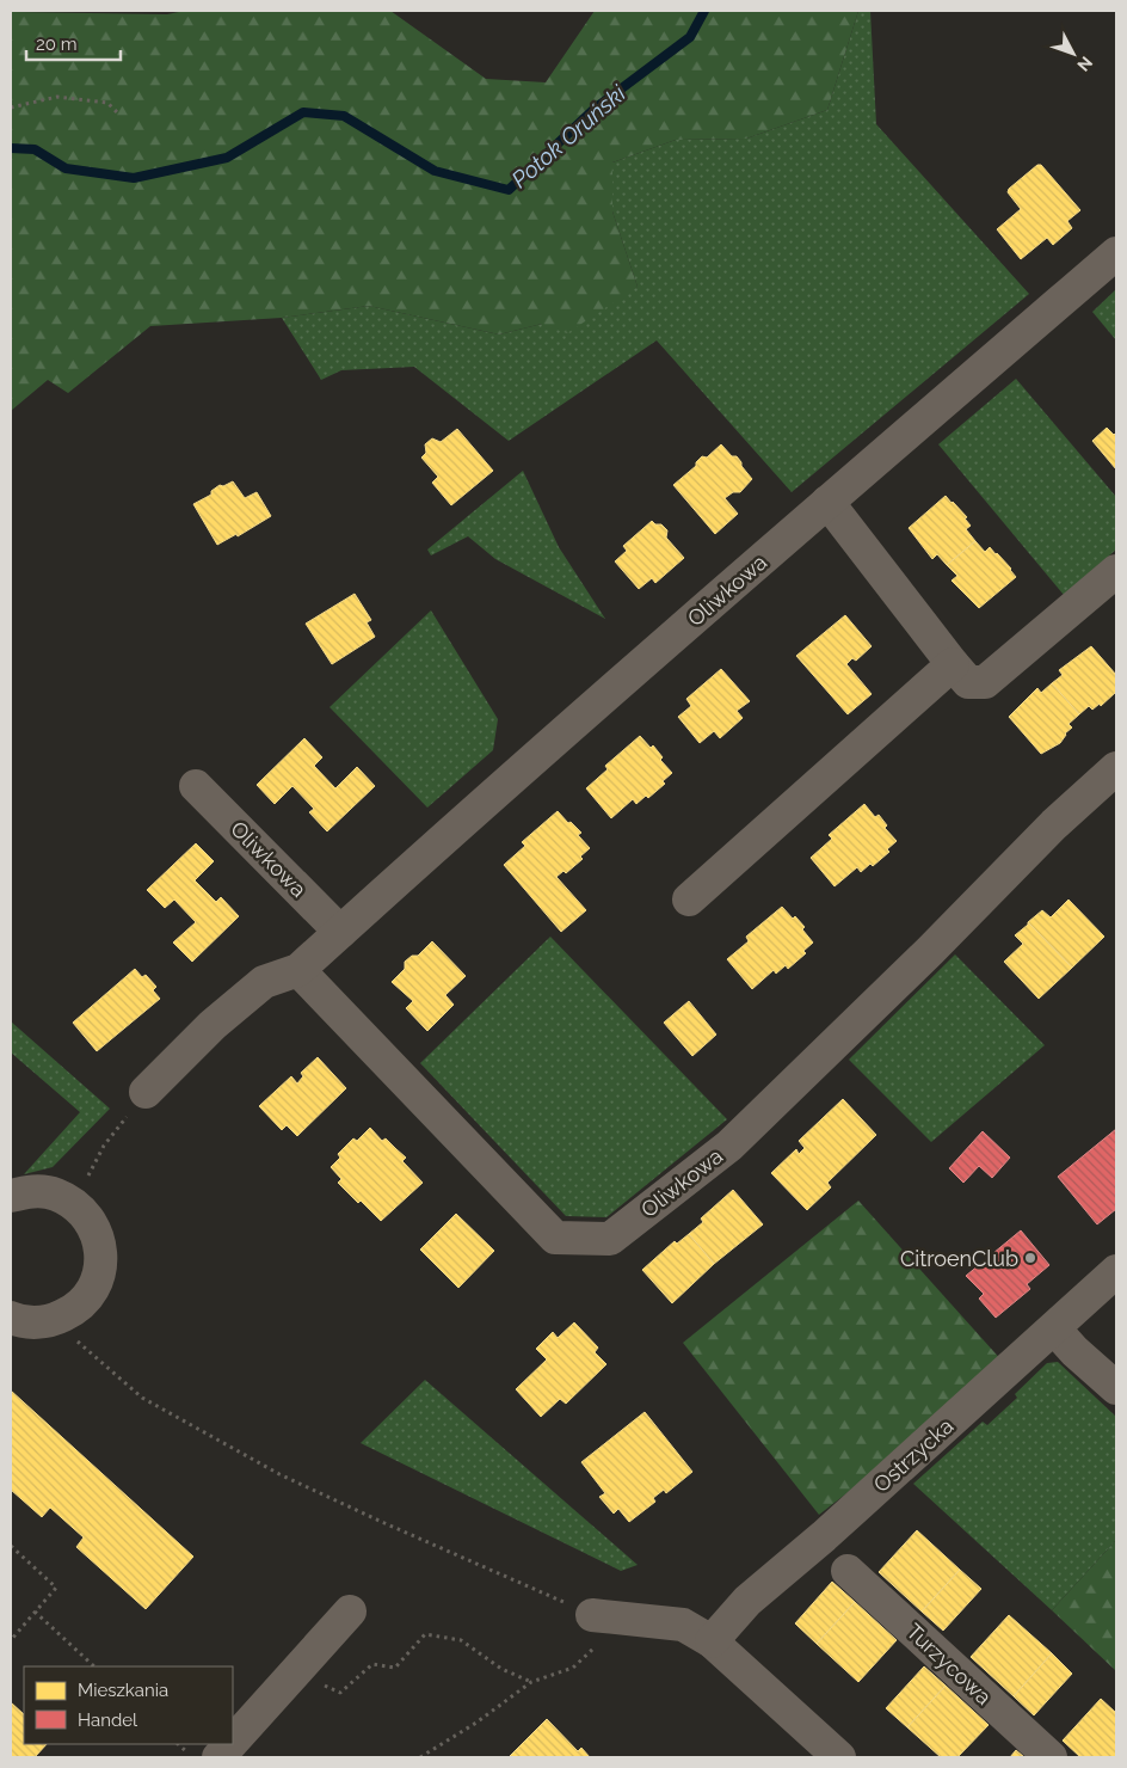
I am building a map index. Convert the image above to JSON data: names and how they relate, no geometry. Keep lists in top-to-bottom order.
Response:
{
  "streets": {
    "street": ["Oliwkowa", "Ostrzycka", "Turzycowa"]
  },
  "water": ["Potok Oruński"],
  "places": ["CitroenClub"],
  "legend": ["Mieszkania", "Handel"],
  "scale_bar": "20 m",
  "north": "bottom right"
}
